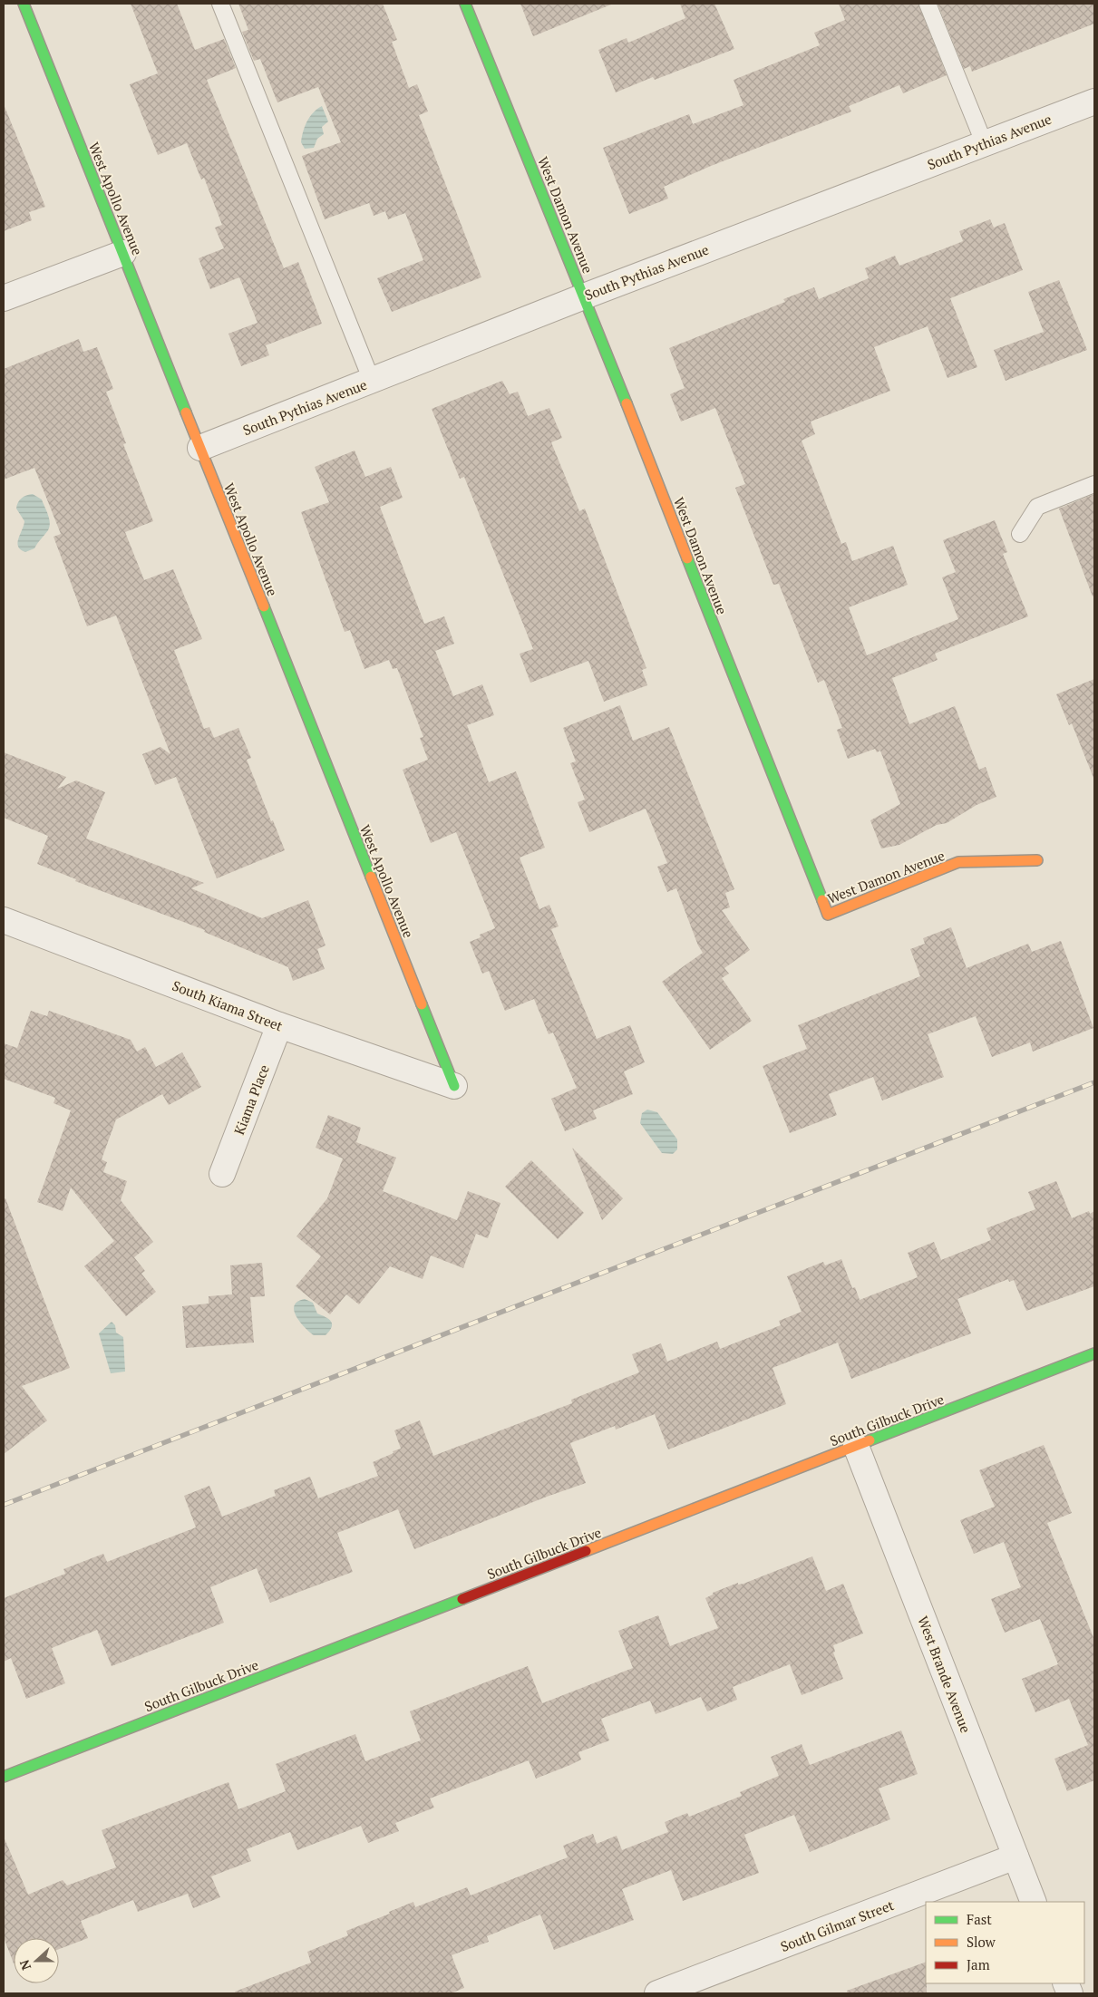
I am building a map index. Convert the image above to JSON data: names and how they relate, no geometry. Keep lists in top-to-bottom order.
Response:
{
  "streets": {
    "street": [
      "South Pythias Avenue",
      "West Apollo Avenue",
      "West Damon Avenue",
      "South Kiama Street",
      "Kiama Place",
      "South Gilbuck Drive",
      "West Brande Avenue",
      "South Gilmar Street"
    ]
  },
  "crossings": [
    ["South Pythias Avenue", "West Apollo Avenue"],
    ["South Pythias Avenue", "West Damon Avenue"],
    ["West Apollo Avenue", "South Kiama Street"],
    ["South Kiama Street", "Kiama Place"],
    ["South Gilbuck Drive", "West Brande Avenue"],
    ["West Brande Avenue", "South Gilmar Street"]
  ],
  "legend": ["Fast", "Slow", "Jam"],
  "north": "left"
}
